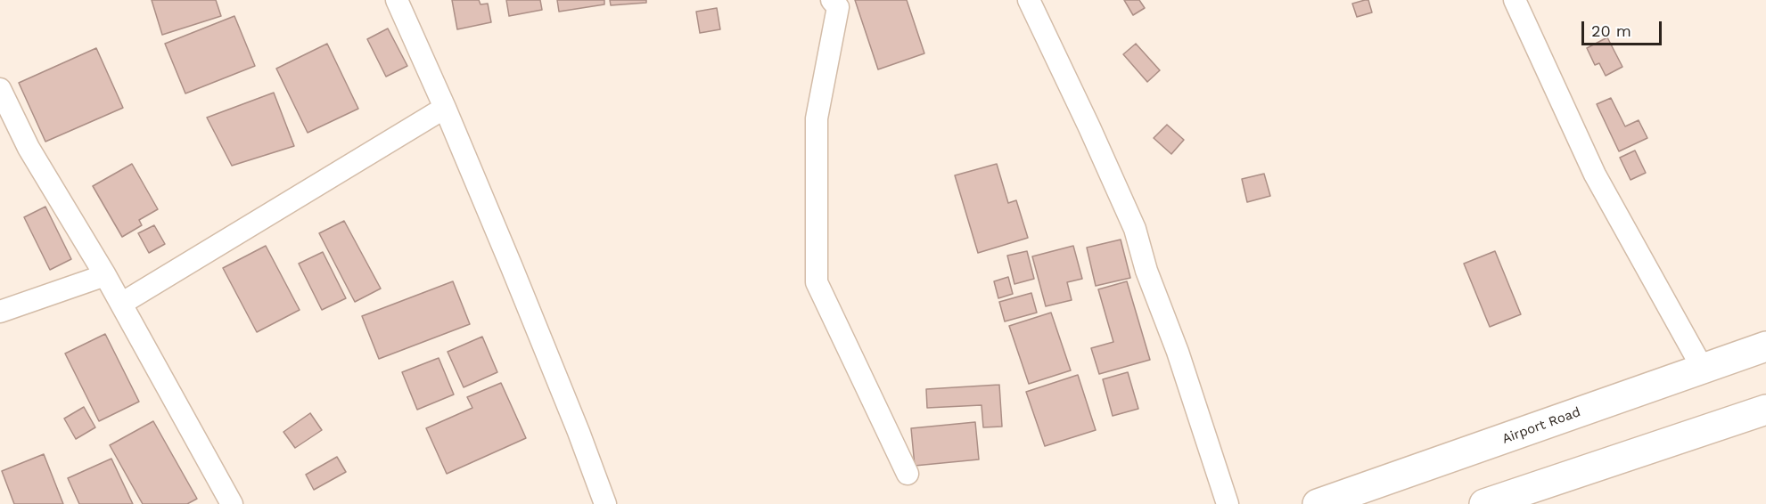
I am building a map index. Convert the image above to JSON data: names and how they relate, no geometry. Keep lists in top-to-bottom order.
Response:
{
  "streets": {
    "highway": ["Airport Road"]
  },
  "scale_bar": "20 m"
}
